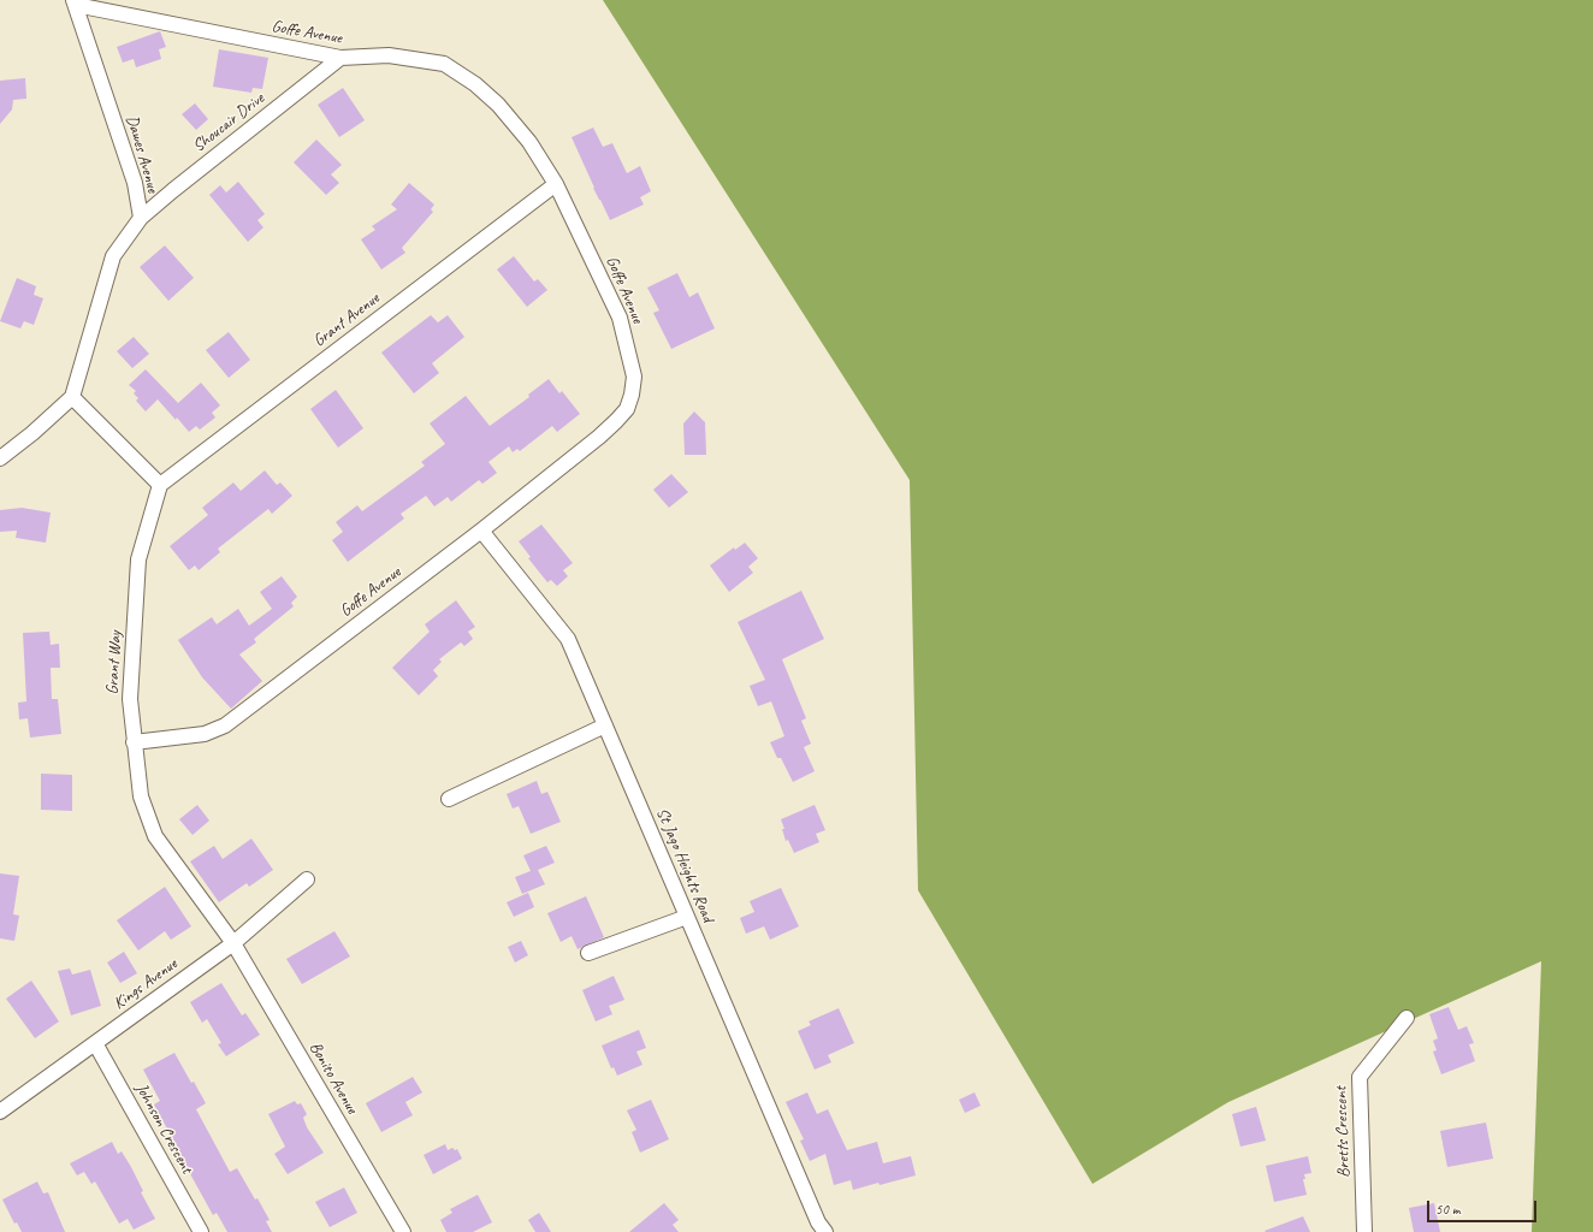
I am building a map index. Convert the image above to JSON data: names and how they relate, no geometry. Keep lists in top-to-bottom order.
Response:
{
  "streets": {
    "street": [
      "Goffe Avenue",
      "Shoucair Drive",
      "Dawes Avenue",
      "Grant Avenue",
      "Grant Way",
      "St Jago Heights Road",
      "Kings Avenue",
      "Bonito Avenue",
      "Johnson Crescent",
      "Bretts Crescent"
    ]
  },
  "crossings": [
    ["Goffe Avenue", "Shoucair Drive"],
    ["Goffe Avenue", "Dawes Avenue"],
    ["Goffe Avenue", "Grant Avenue"],
    ["Goffe Avenue", "Grant Way"],
    ["Goffe Avenue", "St Jago Heights Road"],
    ["Shoucair Drive", "Dawes Avenue"],
    ["Grant Avenue", "Grant Way"],
    ["Grant Way", "Kings Avenue"],
    ["Grant Way", "Bonito Avenue"],
    ["Kings Avenue", "Bonito Avenue"],
    ["Kings Avenue", "Johnson Crescent"]
  ],
  "scale_bar": "50 m"
}
